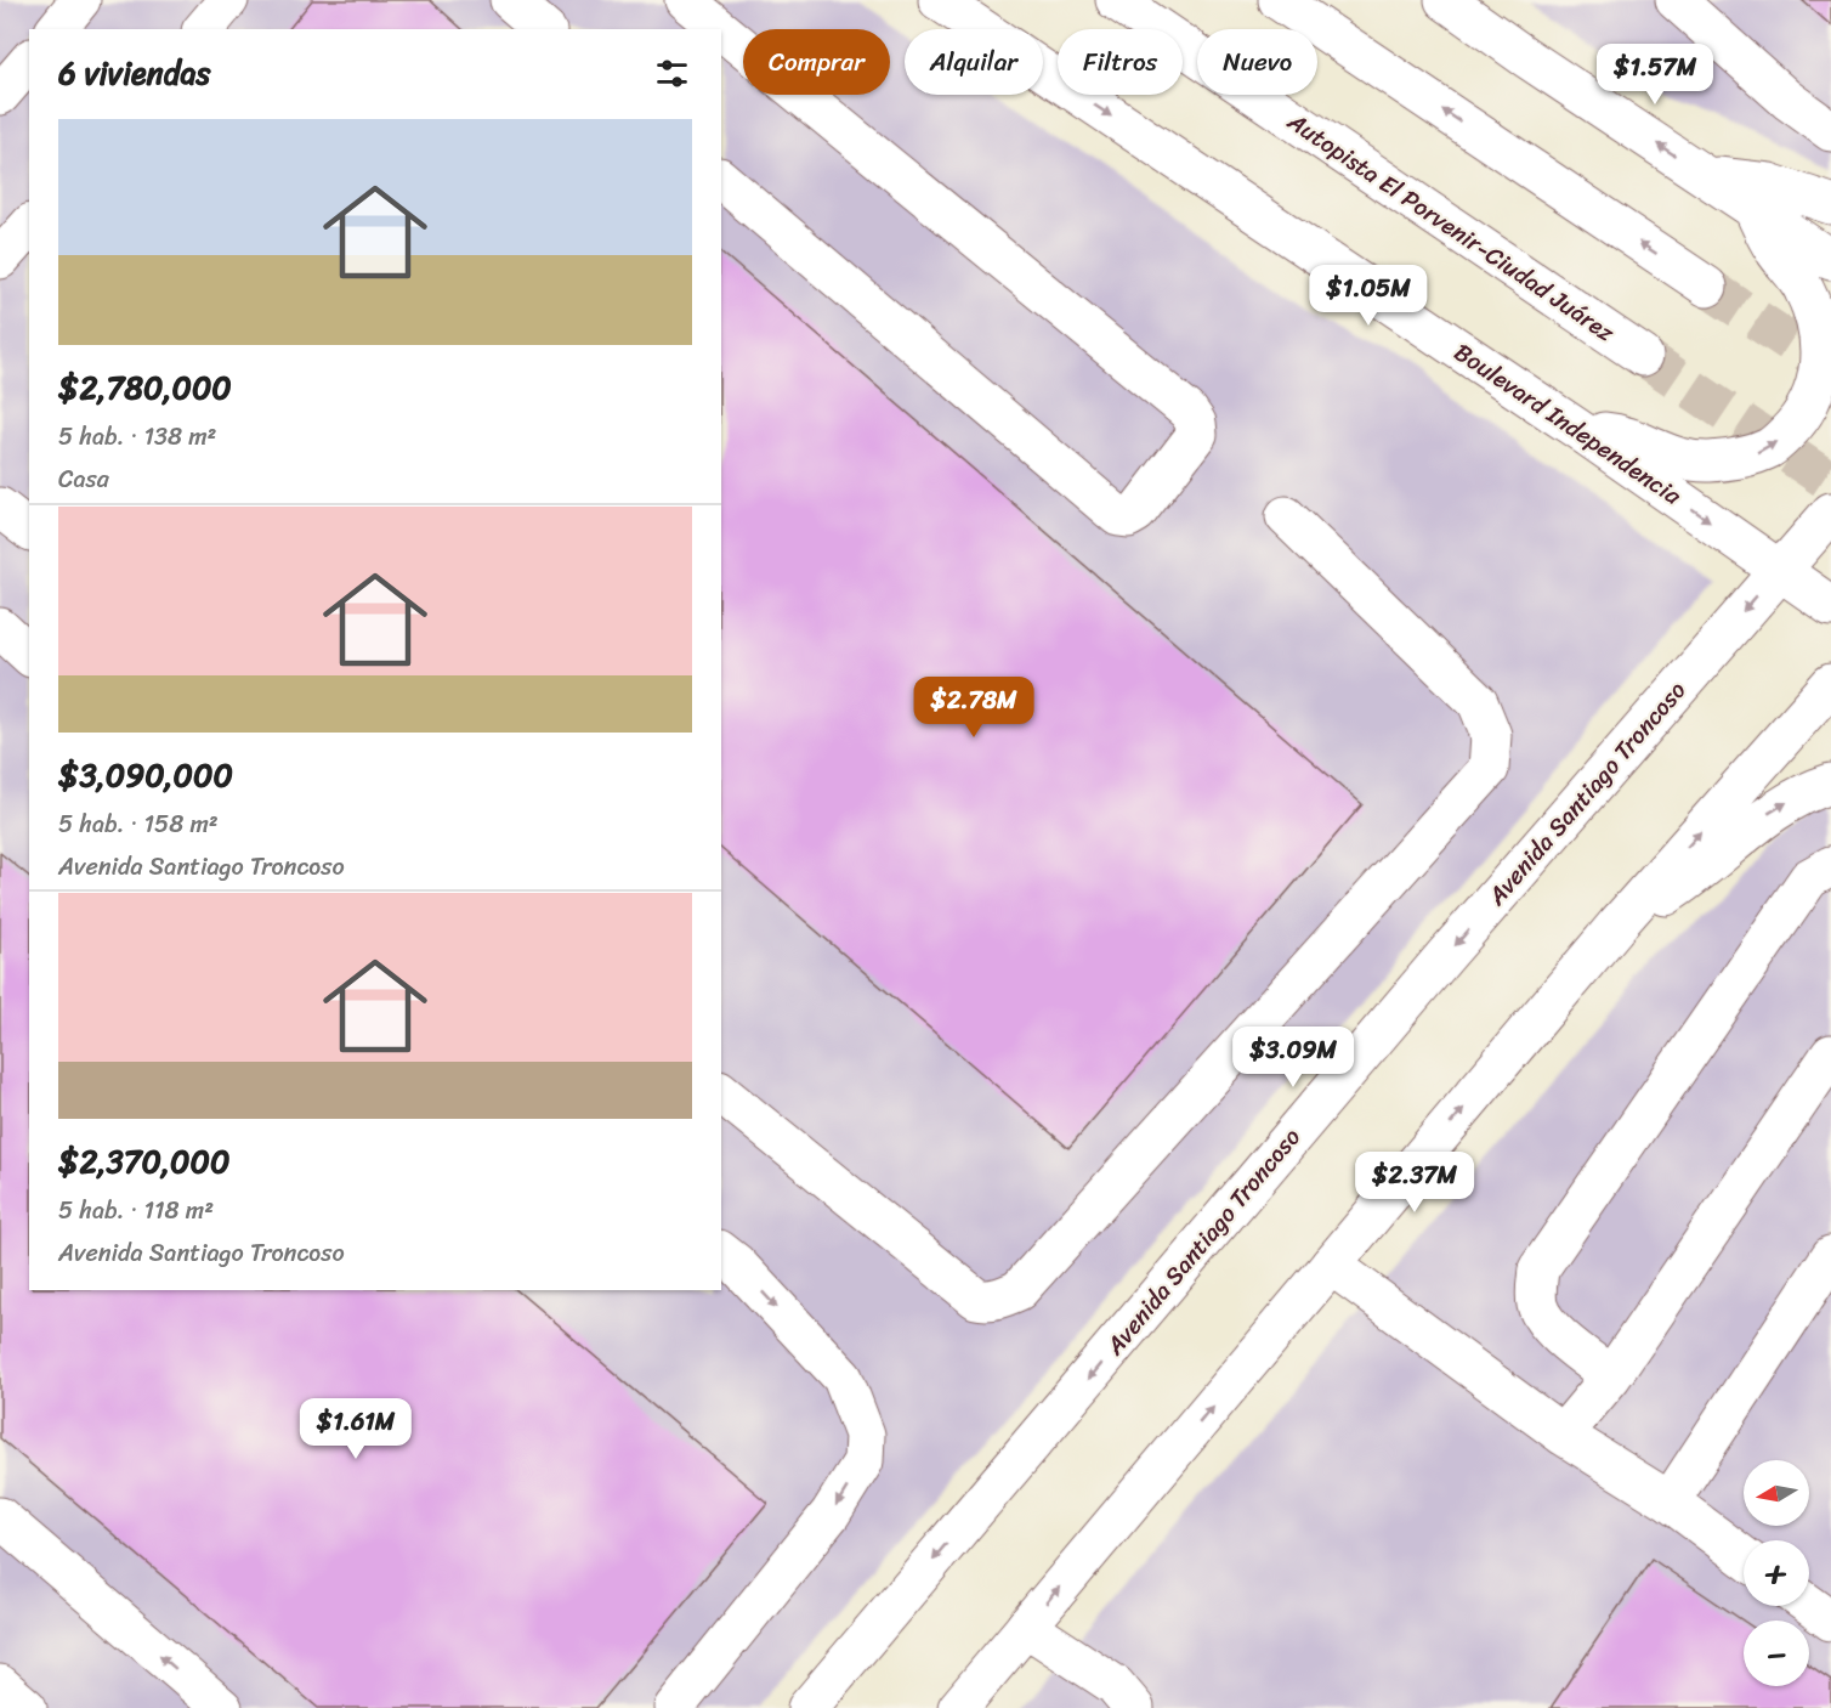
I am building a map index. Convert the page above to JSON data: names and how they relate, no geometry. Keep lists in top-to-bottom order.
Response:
{
  "streets": {
    "main road": ["Autopista El Porvenir-Ciudad Juárez", "Boulevard Independencia", "Avenida Santiago Troncoso"]
  },
  "crossings": [
    ["Boulevard Independencia", "Avenida Santiago Troncoso"]
  ],
  "north": "left",
  "page": {
    "chip": [
      "Comprar",
      "Alquilar",
      "Filtros",
      "Nuevo"
    ],
    "heading": "6 viviendas",
    "price": [
      "$1.57M",
      "$1.05M",
      "$2.78M",
      "$3.09M",
      "$2.37M",
      "$1.61M"
    ],
    "list": [
      {
        "name": "$2,780,000",
        "note": "5 hab. · 138 m² · Casa"
      },
      {
        "name": "$3,090,000",
        "note": "5 hab. · 158 m² · Avenida Santiago Troncoso"
      },
      {
        "name": "$2,370,000",
        "note": "5 hab. · 118 m² · Avenida Santiago Troncoso"
      }
    ],
    "map_buttons": ["+", "−"]
  }
}
